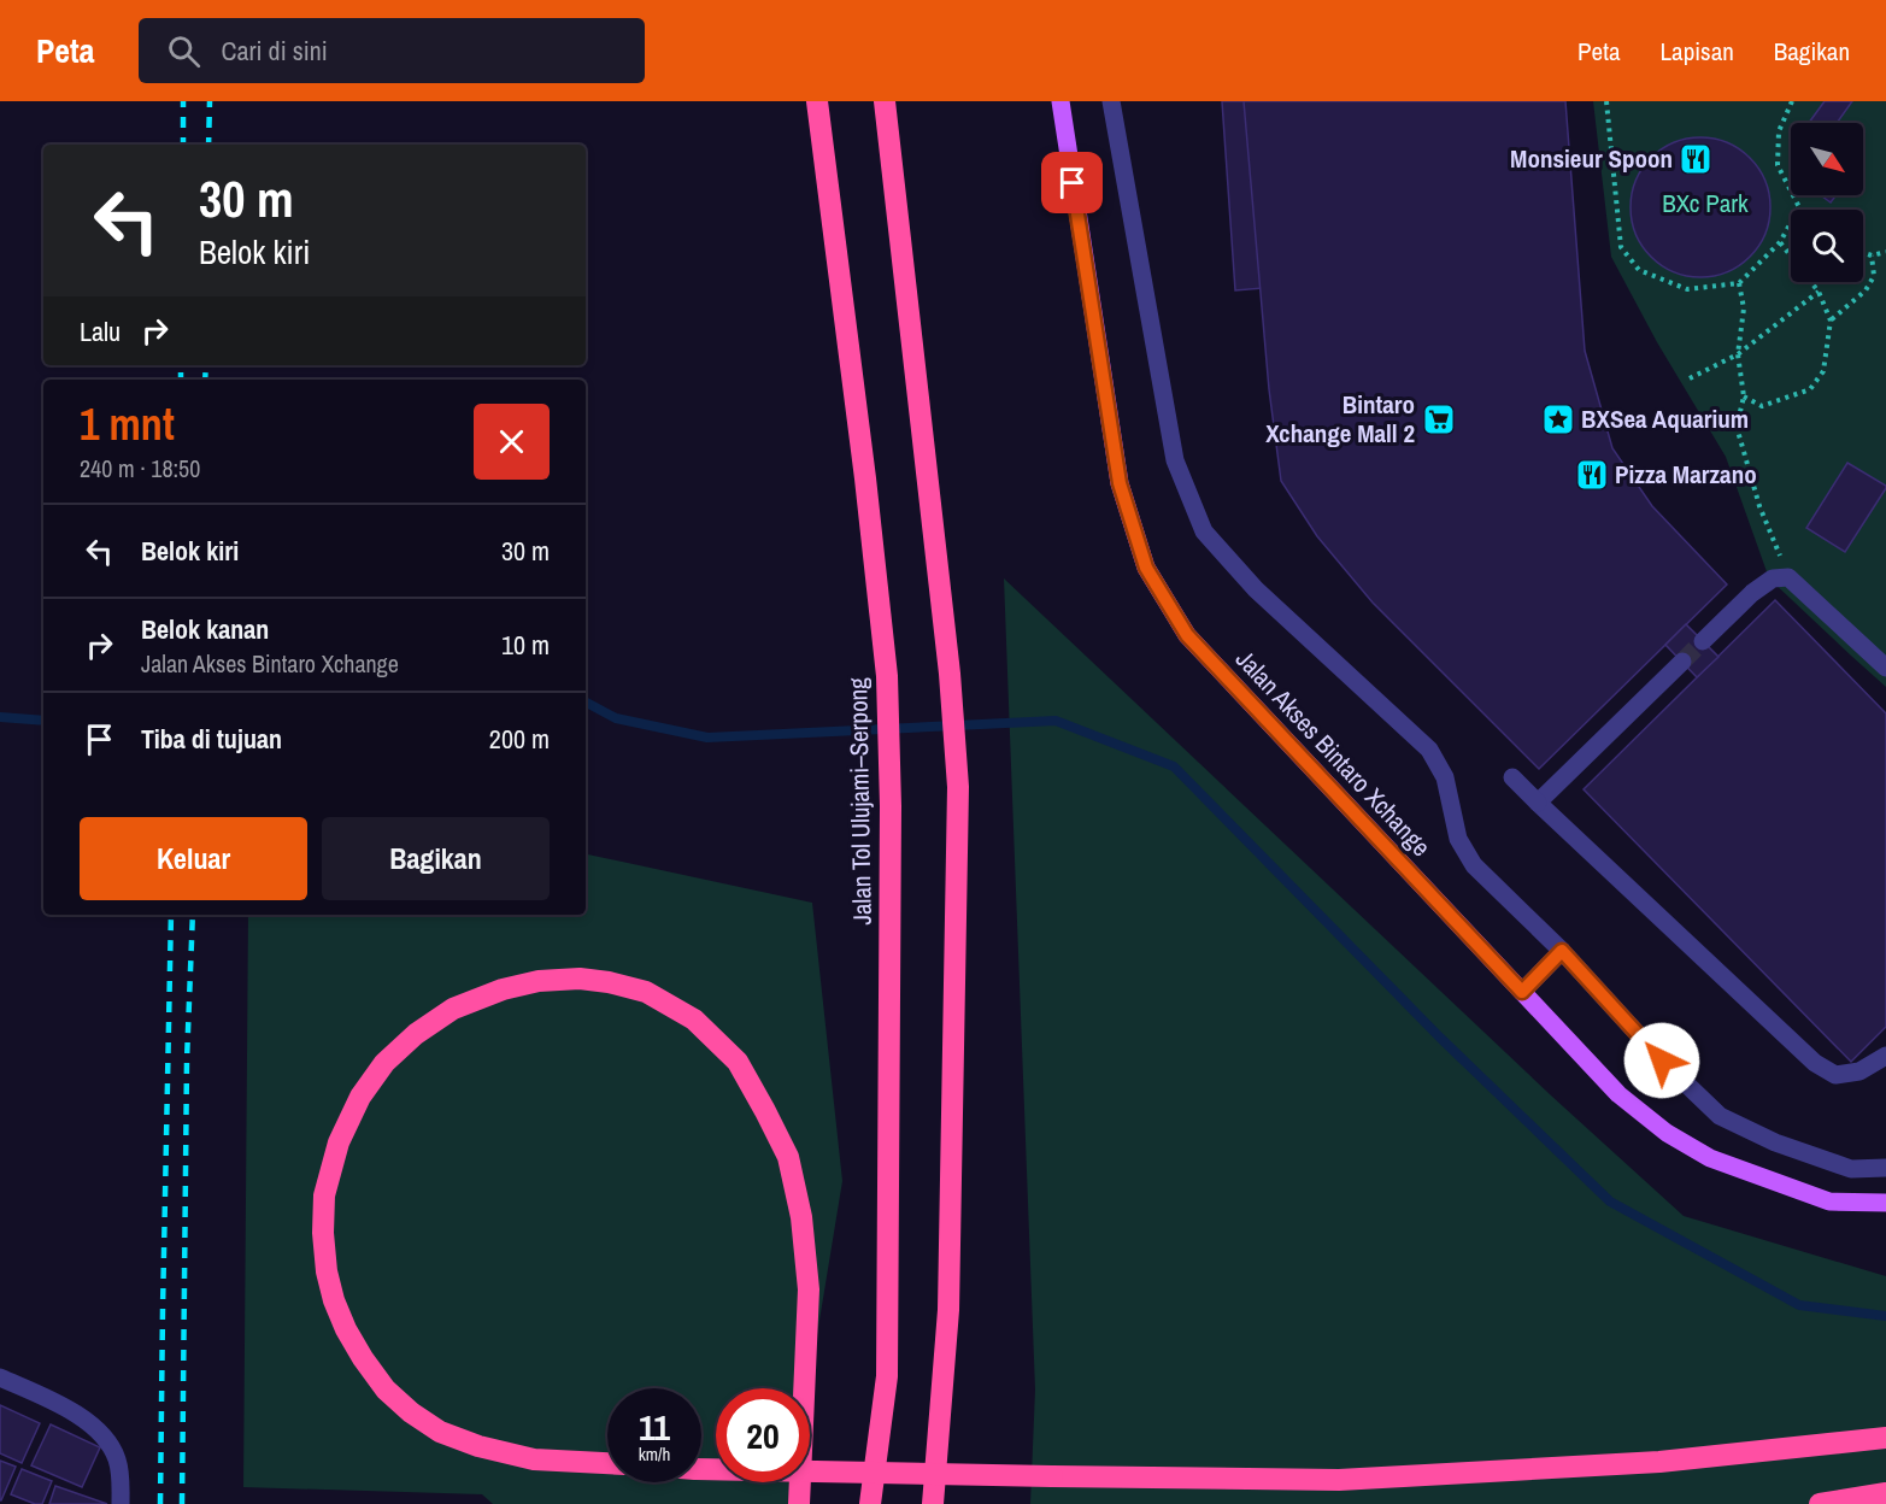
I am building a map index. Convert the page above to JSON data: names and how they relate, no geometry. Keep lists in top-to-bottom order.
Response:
{
  "streets": {
    "highway": ["Jalan Tol Ulujami–Serpong"],
    "main road": ["Jalan Akses Bintaro Xchange"]
  },
  "parks": ["BXc Park"],
  "places": {
    "restaurant": ["Monsieur Spoon", "Pizza Marzano"],
    "supermarket": ["Bintaro Xchange Mall 2"],
    "place": ["BXSea Aquarium"]
  },
  "north": "bottom right",
  "page": {
    "header": "Peta",
    "search": "Cari di sini",
    "nav": ["Peta", "Lapisan", "Bagikan"],
    "turn": ["30 m", "Belok kiri"],
    "then": "Lalu",
    "heading": ["1 mnt", "240 m · 18:50"],
    "list": [
      {
        "name": "Belok kiri",
        "value": "30 m"
      },
      {
        "name": "Belok kanan",
        "note": "Jalan Akses Bintaro Xchange",
        "value": "10 m"
      },
      {
        "name": "Tiba di tujuan",
        "value": "200 m"
      }
    ],
    "buttons": ["Keluar", "Bagikan"],
    "speed": "11 km/h",
    "limit": "20"
  }
}
